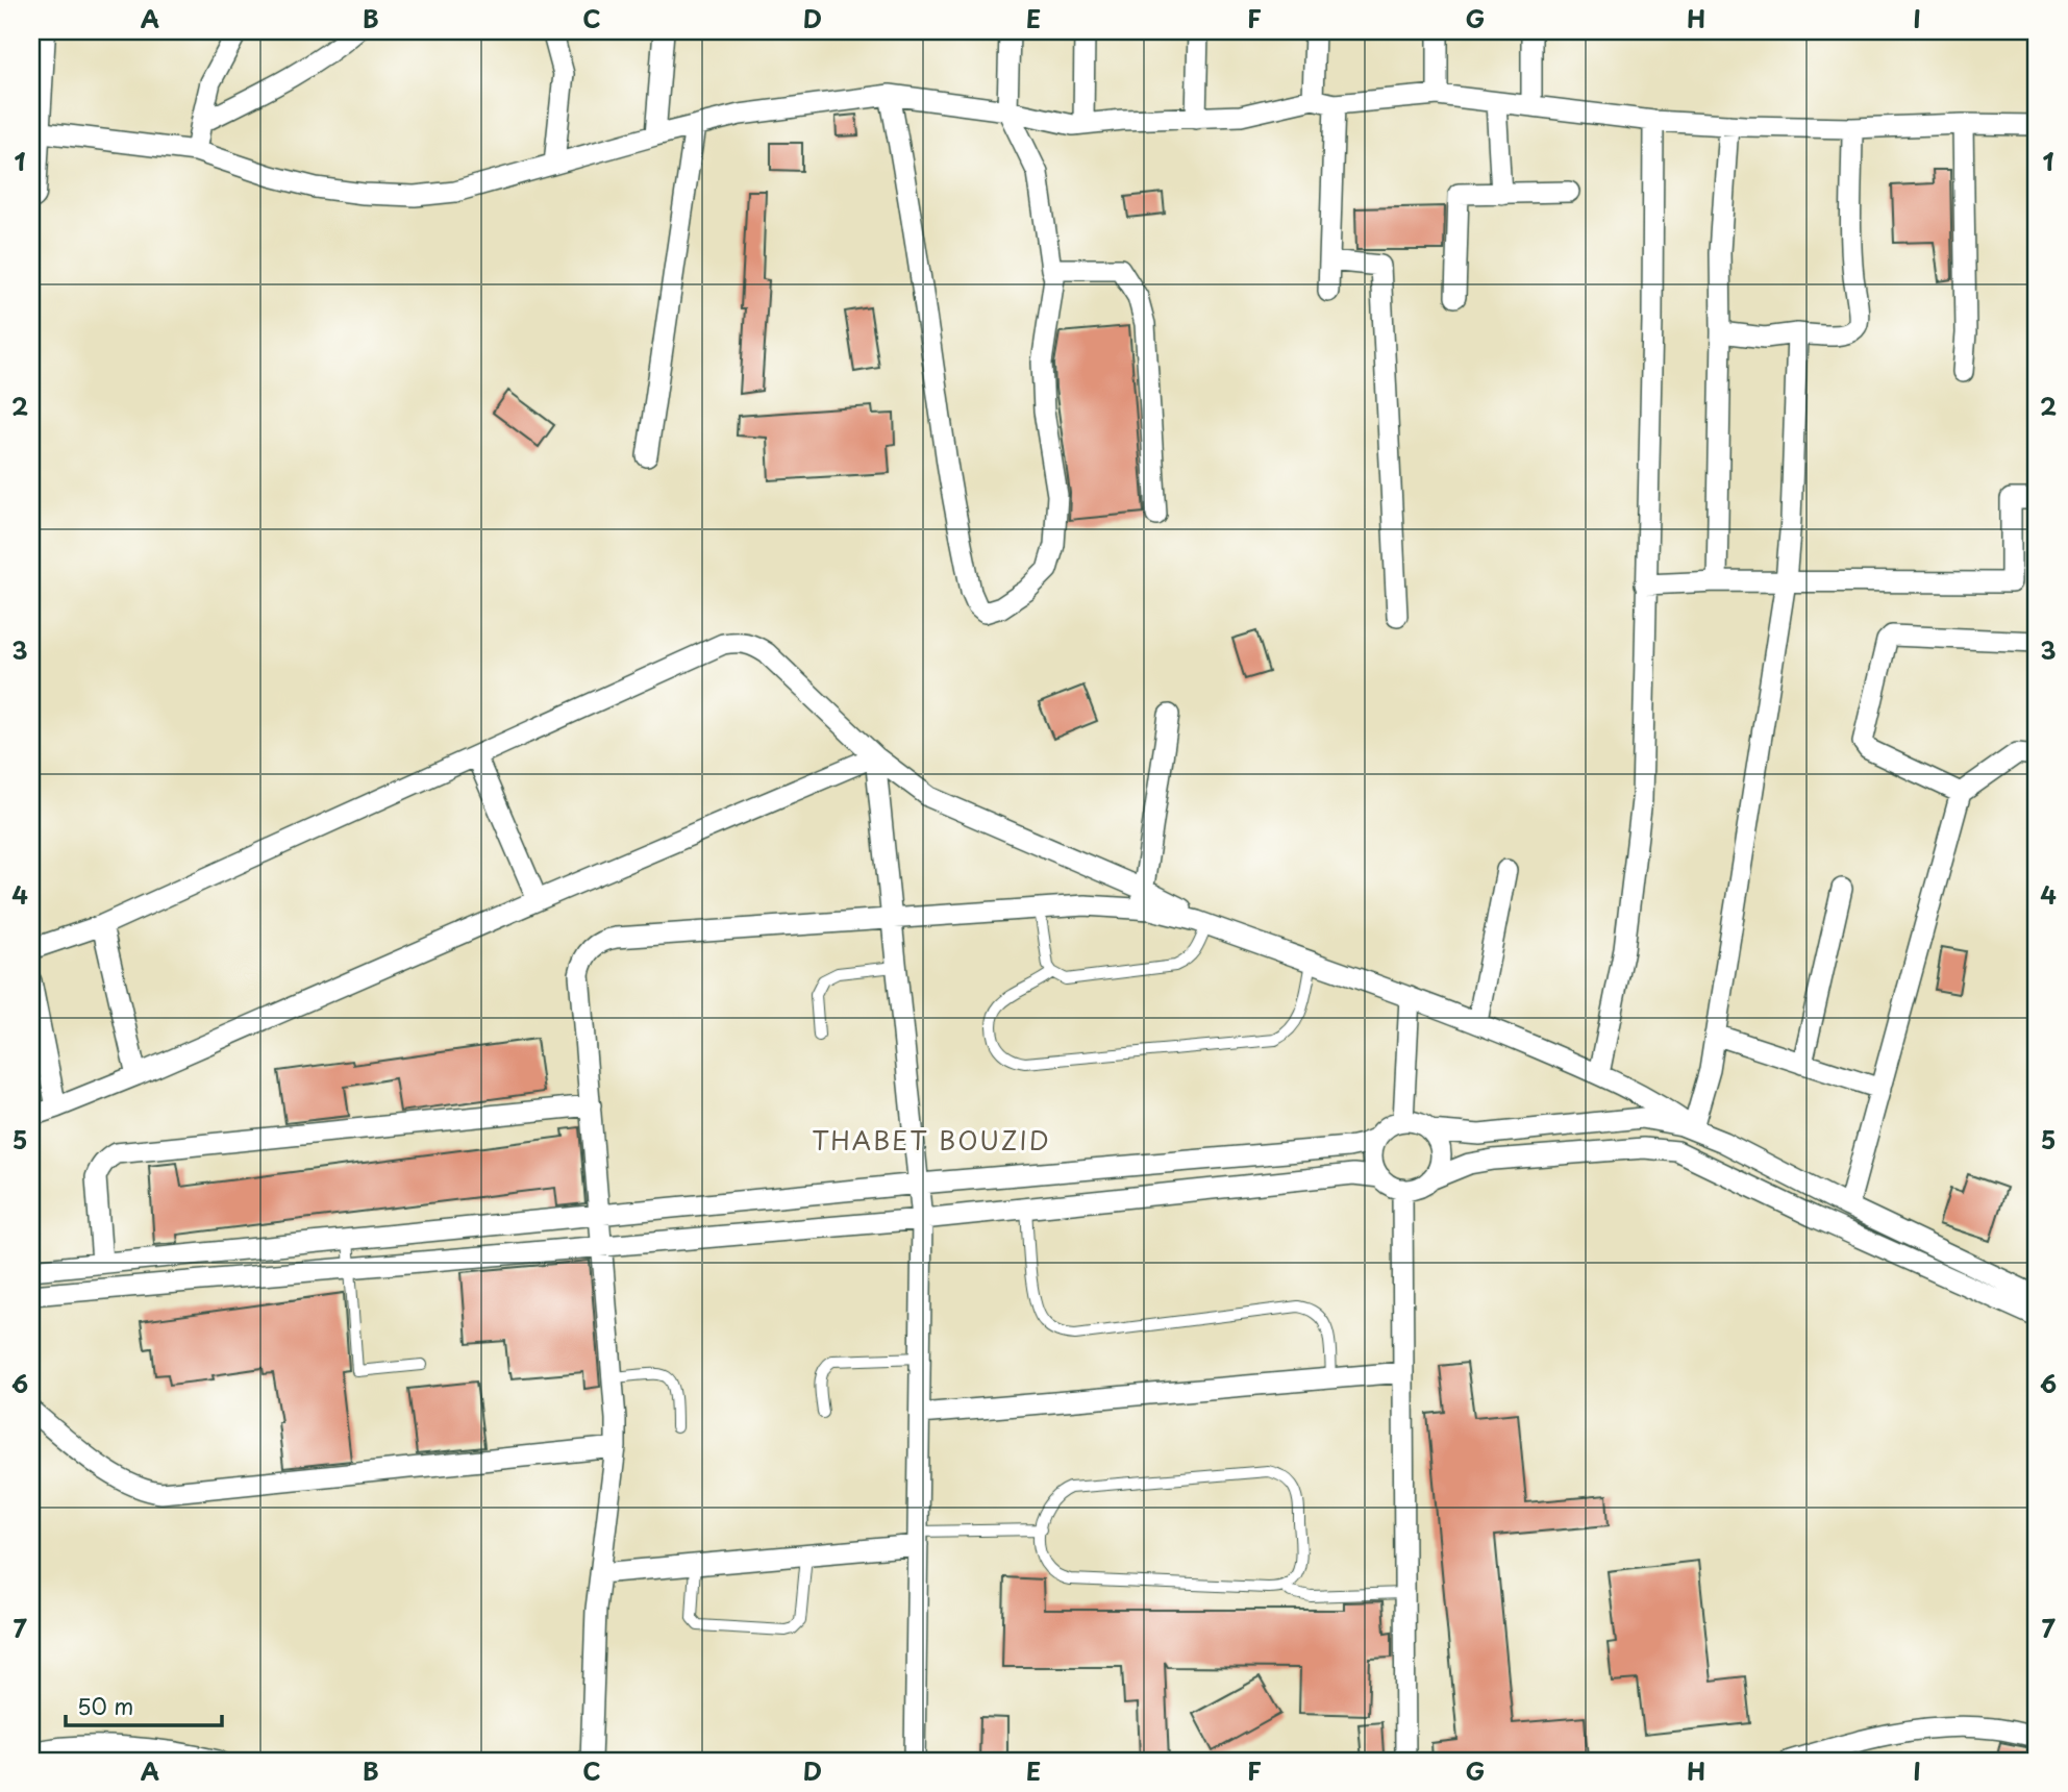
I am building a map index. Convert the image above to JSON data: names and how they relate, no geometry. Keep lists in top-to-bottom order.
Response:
{
  "districts": ["THABET BOUZID"],
  "scale_bar": "50 m",
  "grid": {
    "columns": [
      "A",
      "B",
      "C",
      "D",
      "E",
      "F",
      "G",
      "H",
      "I"
    ],
    "rows": [
      "1",
      "2",
      "3",
      "4",
      "5",
      "6",
      "7"
    ]
  }
}
